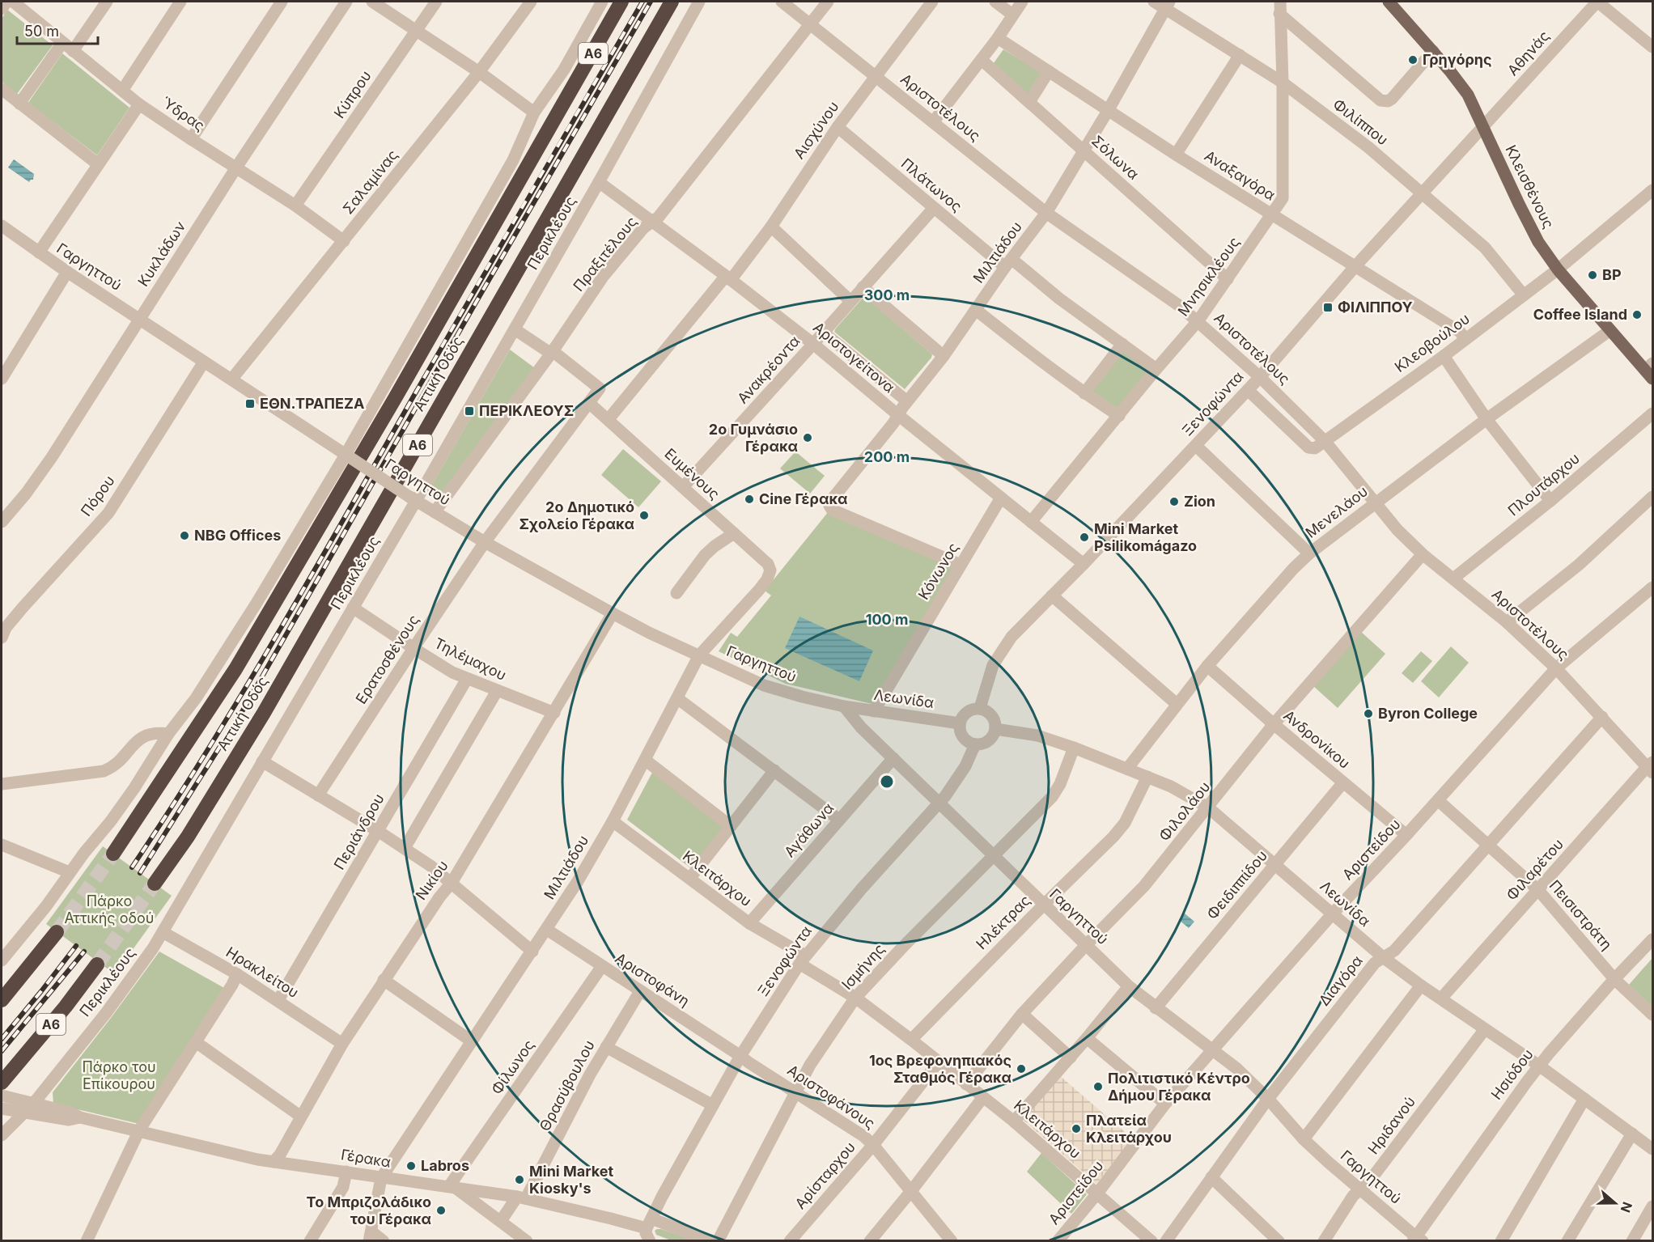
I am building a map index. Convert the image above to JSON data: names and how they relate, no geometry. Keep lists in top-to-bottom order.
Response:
{
  "streets": {
    "highway": ["Α6", "Αττική Οδός"],
    "main road": ["Κλεισθένους"],
    "street": [
      "Αθηνάς",
      "Κύπρου",
      "Αριστοτέλους",
      "Ύδρας",
      "Φιλίππου",
      "Αισχύνου",
      "Σόλωνα",
      "Αναξαγόρα",
      "Σαλαμίνας",
      "Πλάτωνος",
      "Περικλέους",
      "Μιλτιάδου",
      "Κυκλάδων",
      "Πραξιτέλους",
      "Γαργηττού",
      "Μνησικλέους",
      "Κλεοβούλου",
      "Αριστογείτονα",
      "Ανακρέοντα",
      "Ξενοφώντα",
      "Ευμένους",
      "Πλουτάρχου",
      "Πόρου",
      "Μενελάου",
      "Κόνωνος",
      "Ερατοσθένους",
      "Τηλέμαχου",
      "Λεωνίδα",
      "Ανδρονίκου",
      "Φιλολάου",
      "Αγάθωνα",
      "Περιάνδρου",
      "Αριστείδου",
      "Φιλαρέτου",
      "Κλειτάρχου",
      "Νικίου",
      "Φειδιππίδου",
      "Πεισιστράτη",
      "Ηλέκτρας",
      "Ισμήνης",
      "Ηρακλείτου",
      "Αριστοφάνη",
      "Διαγόρα",
      "Φίλωνος",
      "Ησιόδου",
      "Θρασύβουλου",
      "Αριστοφάνους",
      "Ηριδανού",
      "Γέρακα",
      "Αρίσταρχου"
    ]
  },
  "crossings": [
    ["Αθηνάς", "Κλεισθένους"],
    ["Αθηνάς", "Ξενοφώντα"],
    ["Κύπρου", "Ύδρας"],
    ["Αριστοτέλους", "Αισχύνου"],
    ["Αριστοτέλους", "Μιλτιάδου"],
    ["Αριστοτέλους", "Πραξιτέλους"],
    ["Αριστοτέλους", "Μνησικλέους"],
    ["Αριστοτέλους", "Κλεοβούλου"],
    ["Αριστοτέλους", "Ξενοφώντα"],
    ["Αριστοτέλους", "Πλουτάρχου"],
    ["Αριστοτέλους", "Μενελάου"],
    ["Αριστοτέλους", "Φιλολάου"],
    ["Αριστοτέλους", "Αριστείδου"],
    ["Αριστοτέλους", "Φιλαρέτου"],
    ["Αριστοτέλους", "Διαγόρα"],
    ["Ύδρας", "Σαλαμίνας"],
    ["Ύδρας", "Κυκλάδων"],
    ["Φιλίππου", "Μιλτιάδου"],
    ["Φιλίππου", "Μνησικλέους"],
    ["Φιλίππου", "Κλεοβούλου"],
    ["Φιλίππου", "Ξενοφώντα"],
    ["Αισχύνου", "Πλάτωνος"],
    ["Αισχύνου", "Αριστογείτονα"],
    ["Αισχύνου", "Ευμένους"],
    ["Σόλωνα", "Μιλτιάδου"],
    ["Σόλωνα", "Μνησικλέους"],
    ["Αναξαγόρα", "Μιλτιάδου"],
    ["Αναξαγόρα", "Μνησικλέους"],
    ["Αναξαγόρα", "Κλεοβούλου"],
    ["Αναξαγόρα", "Ξενοφώντα"],
    ["Σαλαμίνας", "Γαργηττού"],
    ["Πλάτωνος", "Μιλτιάδου"],
    ["Πλάτωνος", "Μνησικλέους"],
    ["Πλάτωνος", "Ανακρέοντα"],
    ["Κλεισθένους", "Κλεοβούλου"],
    ["Κλεισθένους", "Ξενοφώντα"],
    ["Κλεισθένους", "Μενελάου"],
    ["Περικλέους", "Γαργηττού"],
    ["Περικλέους", "Αριστογείτονα"],
    ["Περικλέους", "Τηλέμαχου"],
    ["Περικλέους", "Ηρακλείτου"],
    ["Περικλέους", "Γέρακα"],
    ["Μιλτιάδου", "Γαργηττού"],
    ["Μιλτιάδου", "Αριστογείτονα"],
    ["Μιλτιάδου", "Ευμένους"],
    ["Μιλτιάδου", "Κόνωνος"],
    ["Μιλτιάδου", "Κλειτάρχου"],
    ["Μιλτιάδου", "Αριστοφάνη"],
    ["Μιλτιάδου", "Γέρακα"],
    ["Κυκλάδων", "Γαργηττού"],
    ["Πραξιτέλους", "Γαργηττού"],
    ["Πραξιτέλους", "Αριστογείτονα"],
    ["Πραξιτέλους", "Ερατοσθένους"],
    ["Γαργηττού", "Ξενοφώντα"],
    ["Γαργηττού", "Πόρου"],
    ["Γαργηττού", "Ερατοσθένους"],
    ["Γαργηττού", "Λεωνίδα"],
    ["Γαργηττού", "Φιλολάου"],
    ["Γαργηττού", "Αγάθωνα"],
    ["Γαργηττού", "Αριστείδου"],
    ["Γαργηττού", "Νικίου"],
    ["Γαργηττού", "Φειδιππίδου"],
    ["Γαργηττού", "Ηλέκτρας"],
    ["Γαργηττού", "Ισμήνης"],
    ["Γαργηττού", "Διαγόρα"],
    ["Γαργηττού", "Ησιόδου"],
    ["Γαργηττού", "Ηριδανού"],
    ["Μνησικλέους", "Αριστογείτονα"],
    ["Αριστογείτονα", "Ανακρέοντα"],
    ["Αριστογείτονα", "Ξενοφώντα"],
    ["Αριστογείτονα", "Κόνωνος"],
    ["Ανακρέοντα", "Ευμένους"],
    ["Ξενοφώντα", "Λεωνίδα"],
    ["Ξενοφώντα", "Κλειτάρχου"],
    ["Ξενοφώντα", "Αριστοφάνη"],
    ["Ξενοφώντα", "Αριστοφάνους"],
    ["Ξενοφώντα", "Γέρακα"],
    ["Ευμένους", "Ερατοσθένους"],
    ["Μενελάου", "Λεωνίδα"],
    ["Μενελάου", "Ανδρονίκου"],
    ["Κόνωνος", "Λεωνίδα"],
    ["Ερατοσθένους", "Τηλέμαχου"],
    ["Τηλέμαχου", "Περιάνδρου"],
    ["Τηλέμαχου", "Νικίου"],
    ["Λεωνίδα", "Φιλολάου"],
    ["Λεωνίδα", "Αριστείδου"],
    ["Λεωνίδα", "Φιλαρέτου"],
    ["Λεωνίδα", "Φειδιππίδου"],
    ["Λεωνίδα", "Ηλέκτρας"],
    ["Λεωνίδα", "Ισμήνης"],
    ["Λεωνίδα", "Διαγόρα"],
    ["Λεωνίδα", "Ησιόδου"],
    ["Λεωνίδα", "Ηριδανού"],
    ["Ανδρονίκου", "Φιλολάου"],
    ["Ανδρονίκου", "Αριστείδου"],
    ["Ανδρονίκου", "Φειδιππίδου"],
    ["Φιλολάου", "Κλειτάρχου"],
    ["Αγάθωνα", "Κλειτάρχου"],
    ["Περιάνδρου", "Ηρακλείτου"],
    ["Αριστείδου", "Κλειτάρχου"],
    ["Αριστείδου", "Πεισιστράτη"],
    ["Φιλαρέτου", "Πεισιστράτη"],
    ["Κλειτάρχου", "Ηλέκτρας"],
    ["Κλειτάρχου", "Ισμήνης"],
    ["Κλειτάρχου", "Αρίσταρχου"],
    ["Νικίου", "Ηρακλείτου"],
    ["Νικίου", "Γέρακα"],
    ["Πεισιστράτη", "Διαγόρα"],
    ["Πεισιστράτη", "Ησιόδου"],
    ["Ισμήνης", "Αριστοφάνους"],
    ["Αριστοφάνη", "Φίλωνος"],
    ["Αριστοφάνη", "Θρασύβουλου"],
    ["Αριστοφάνη", "Αριστοφάνους"],
    ["Φίλωνος", "Γέρακα"],
    ["Θρασύβουλου", "Γέρακα"],
    ["Αριστοφάνους", "Αρίσταρχου"]
  ],
  "parks": ["Πάρκο Αττικής οδού", "Πάρκο του Επίκουρου"],
  "places": {
    "other": [
      "Γρηγόρης",
      "BP",
      "Coffee Island",
      "2ο Γυμνάσιο Γέρακα",
      "Cine Γέρακα",
      "Zion",
      "2ο Δημοτικό Σχολείο Γέρακα",
      "NBG Offices",
      "Mini Market Psilikomágazo",
      "Byron College",
      "1ος Βρεφονηπιακός Σταθμός Γέρακα",
      "Πολιτιστικό Κέντρο Δήμου Γέρακα",
      "Πλατεία Κλειτάρχου",
      "Labros",
      "Mini Market Kiosky's",
      "Το Μπριζολάδικο του Γέρακα"
    ],
    "transit": ["ΦΙΛΙΠΠΟΥ", "ΕΘΝ.ΤΡΑΠΕΖΑ", "ΠΕΡΙΚΛΕΟΥΣ"]
  },
  "scale_bar": "50 m",
  "north": "right",
  "rings": ["300 m", "200 m", "100 m"]
}
